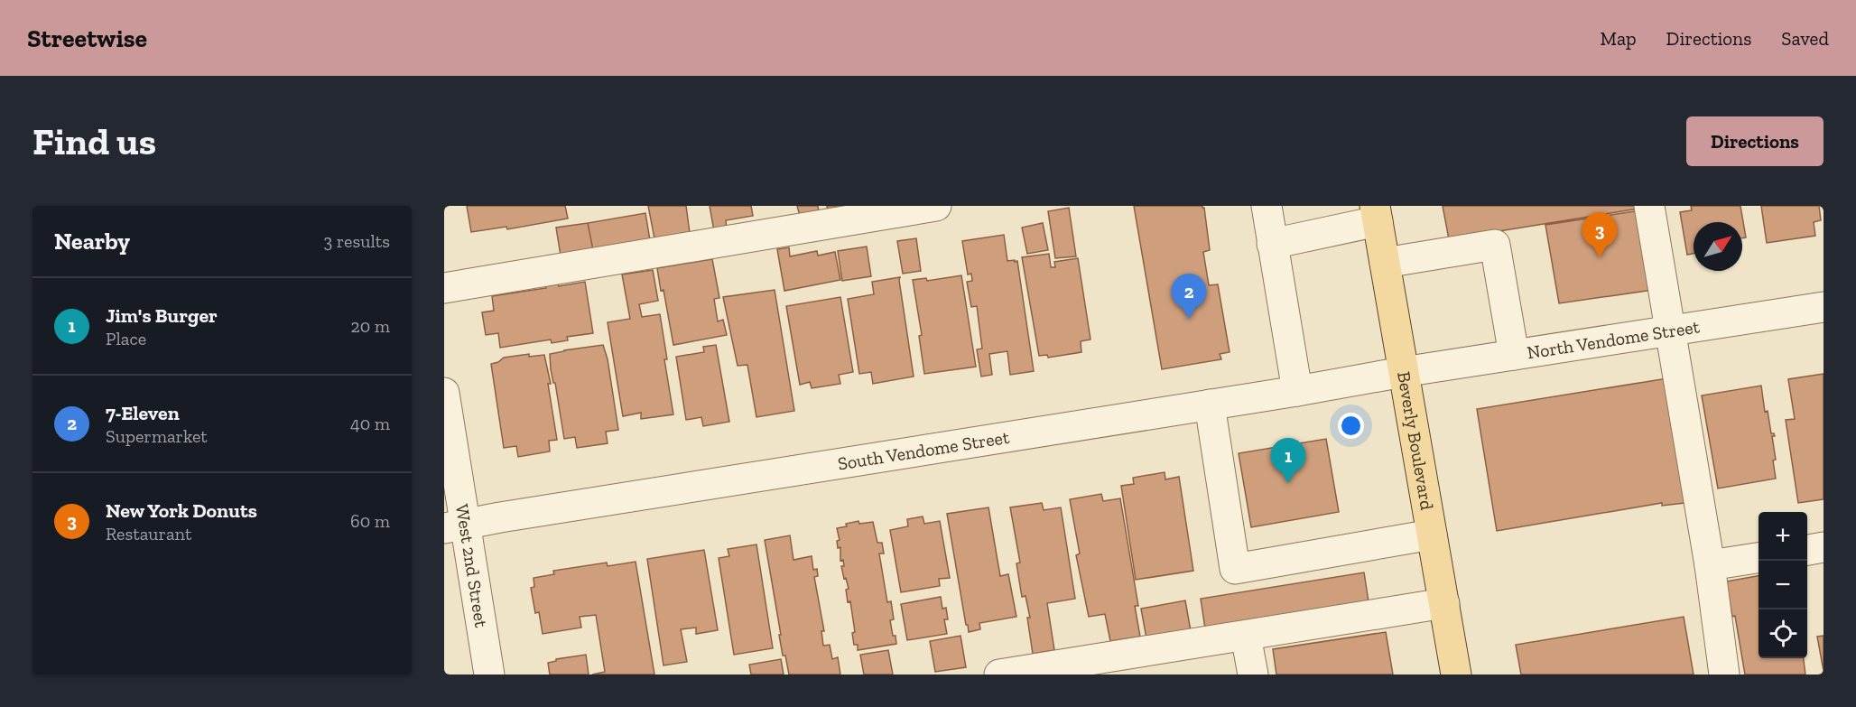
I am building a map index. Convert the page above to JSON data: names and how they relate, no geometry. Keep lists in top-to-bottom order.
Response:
{
  "streets": {
    "main road": ["Beverly Boulevard"],
    "street": ["North Vendome Street", "South Vendome Street", "West 2nd Street"]
  },
  "crossings": [
    ["North Vendome Street", "Beverly Boulevard"],
    ["North Vendome Street", "South Vendome Street"],
    ["Beverly Boulevard", "South Vendome Street"],
    ["South Vendome Street", "West 2nd Street"]
  ],
  "north": "top right",
  "page": {
    "header": "Streetwise",
    "nav": ["Map", "Directions", "Saved"],
    "buttons": "Directions",
    "title": "Find us",
    "heading": ["Nearby", "3 results"],
    "pins": ["3", "2", "1"],
    "list": [
      {
        "mark": "1",
        "name": "Jim's Burger",
        "note": "Place",
        "value": "20 m"
      },
      {
        "mark": "2",
        "name": "7-Eleven",
        "note": "Supermarket",
        "value": "40 m"
      },
      {
        "mark": "3",
        "name": "New York Donuts",
        "note": "Restaurant",
        "value": "60 m"
      }
    ],
    "map_buttons": ["+", "−"]
  }
}
